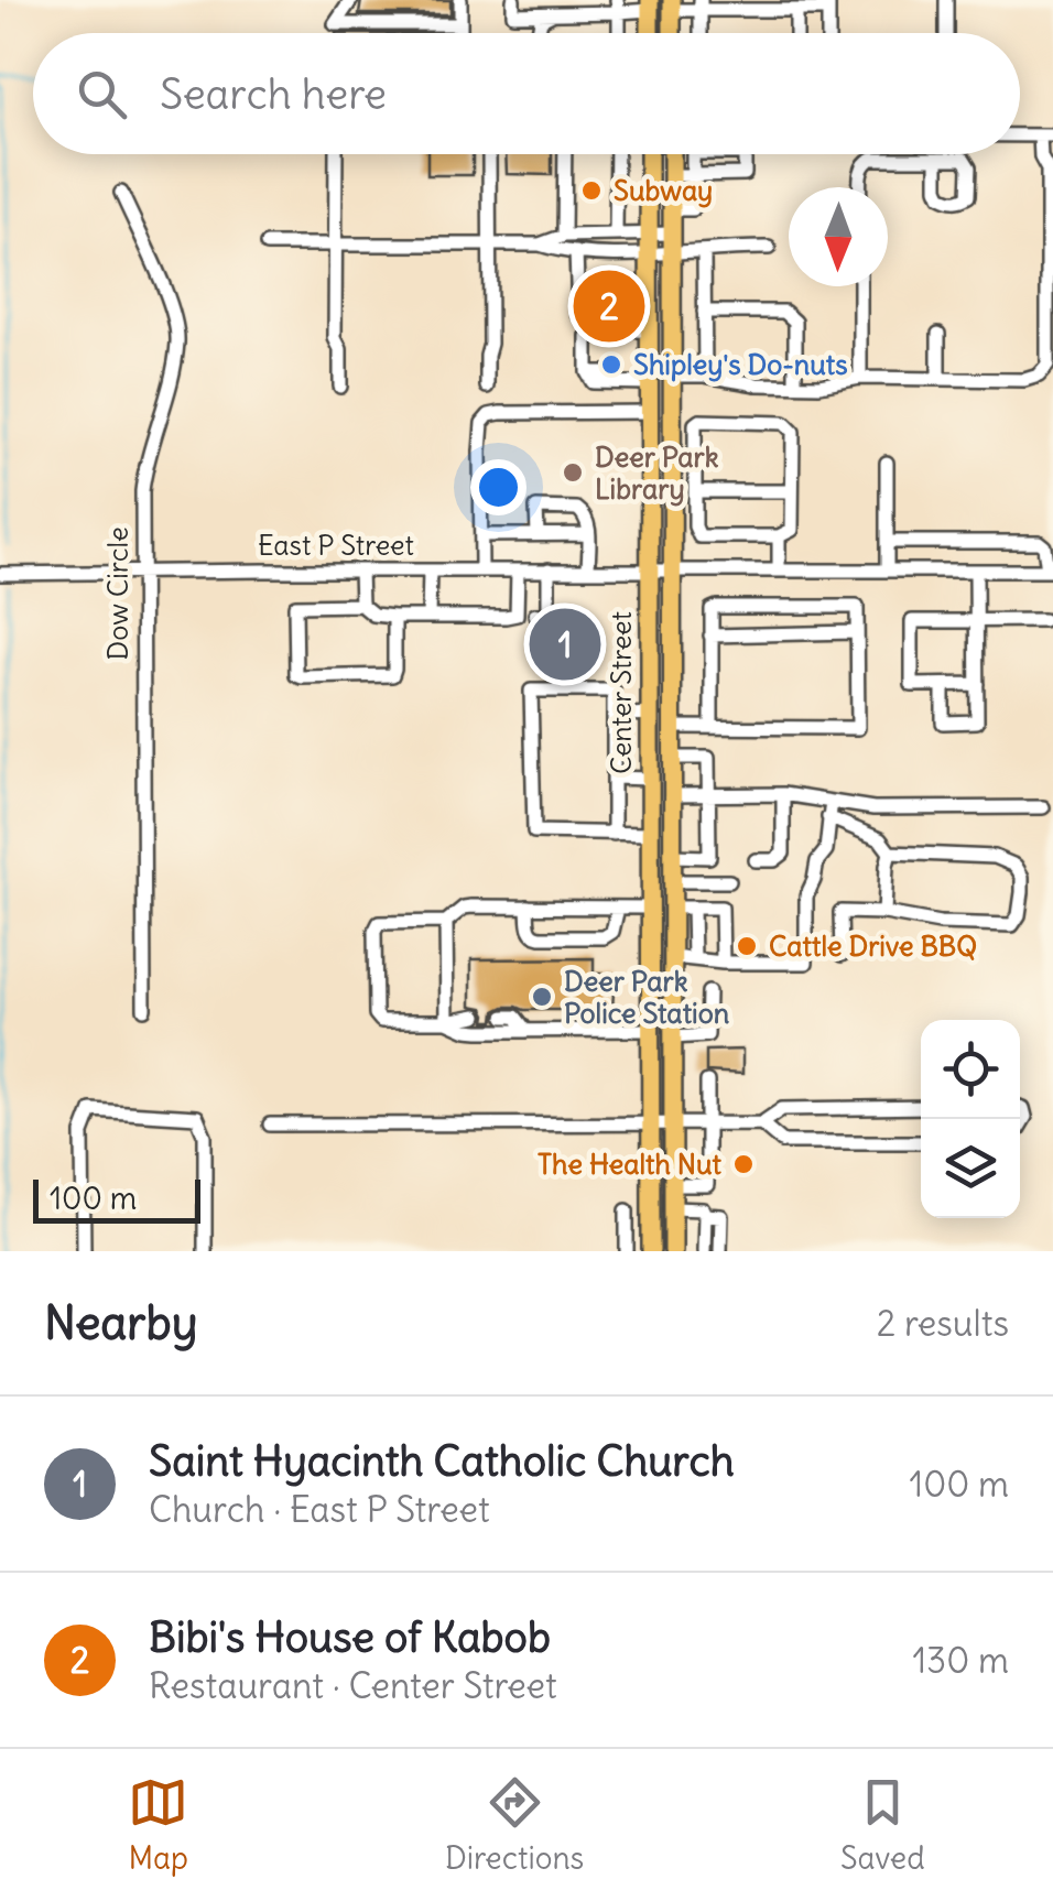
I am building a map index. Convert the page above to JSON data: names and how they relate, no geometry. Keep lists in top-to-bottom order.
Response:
{
  "streets": {
    "main road": ["Center Street"],
    "street": ["East P Street", "Dow Circle"]
  },
  "crossings": [
    ["East P Street", "Dow Circle"],
    ["East P Street", "Center Street"]
  ],
  "places": [
    "Subway",
    "Shipley's Do-nuts",
    "Deer Park Library",
    "Cattle Drive BBQ",
    "Deer Park Police Station",
    "The Health Nut"
  ],
  "scale_bar": "100 m",
  "north": "bottom",
  "page": {
    "search": "Search here",
    "pins": ["2", "1"],
    "scale": "100 m",
    "heading": ["Nearby", "2 results"],
    "list": [
      {
        "mark": "1",
        "name": "Saint Hyacinth Catholic Church",
        "note": "Church · East P Street",
        "value": "100 m"
      },
      {
        "mark": "2",
        "name": "Bibi's House of Kabob",
        "note": "Restaurant · Center Street",
        "value": "130 m"
      }
    ],
    "nav": ["Map", "Directions", "Saved"]
  }
}
